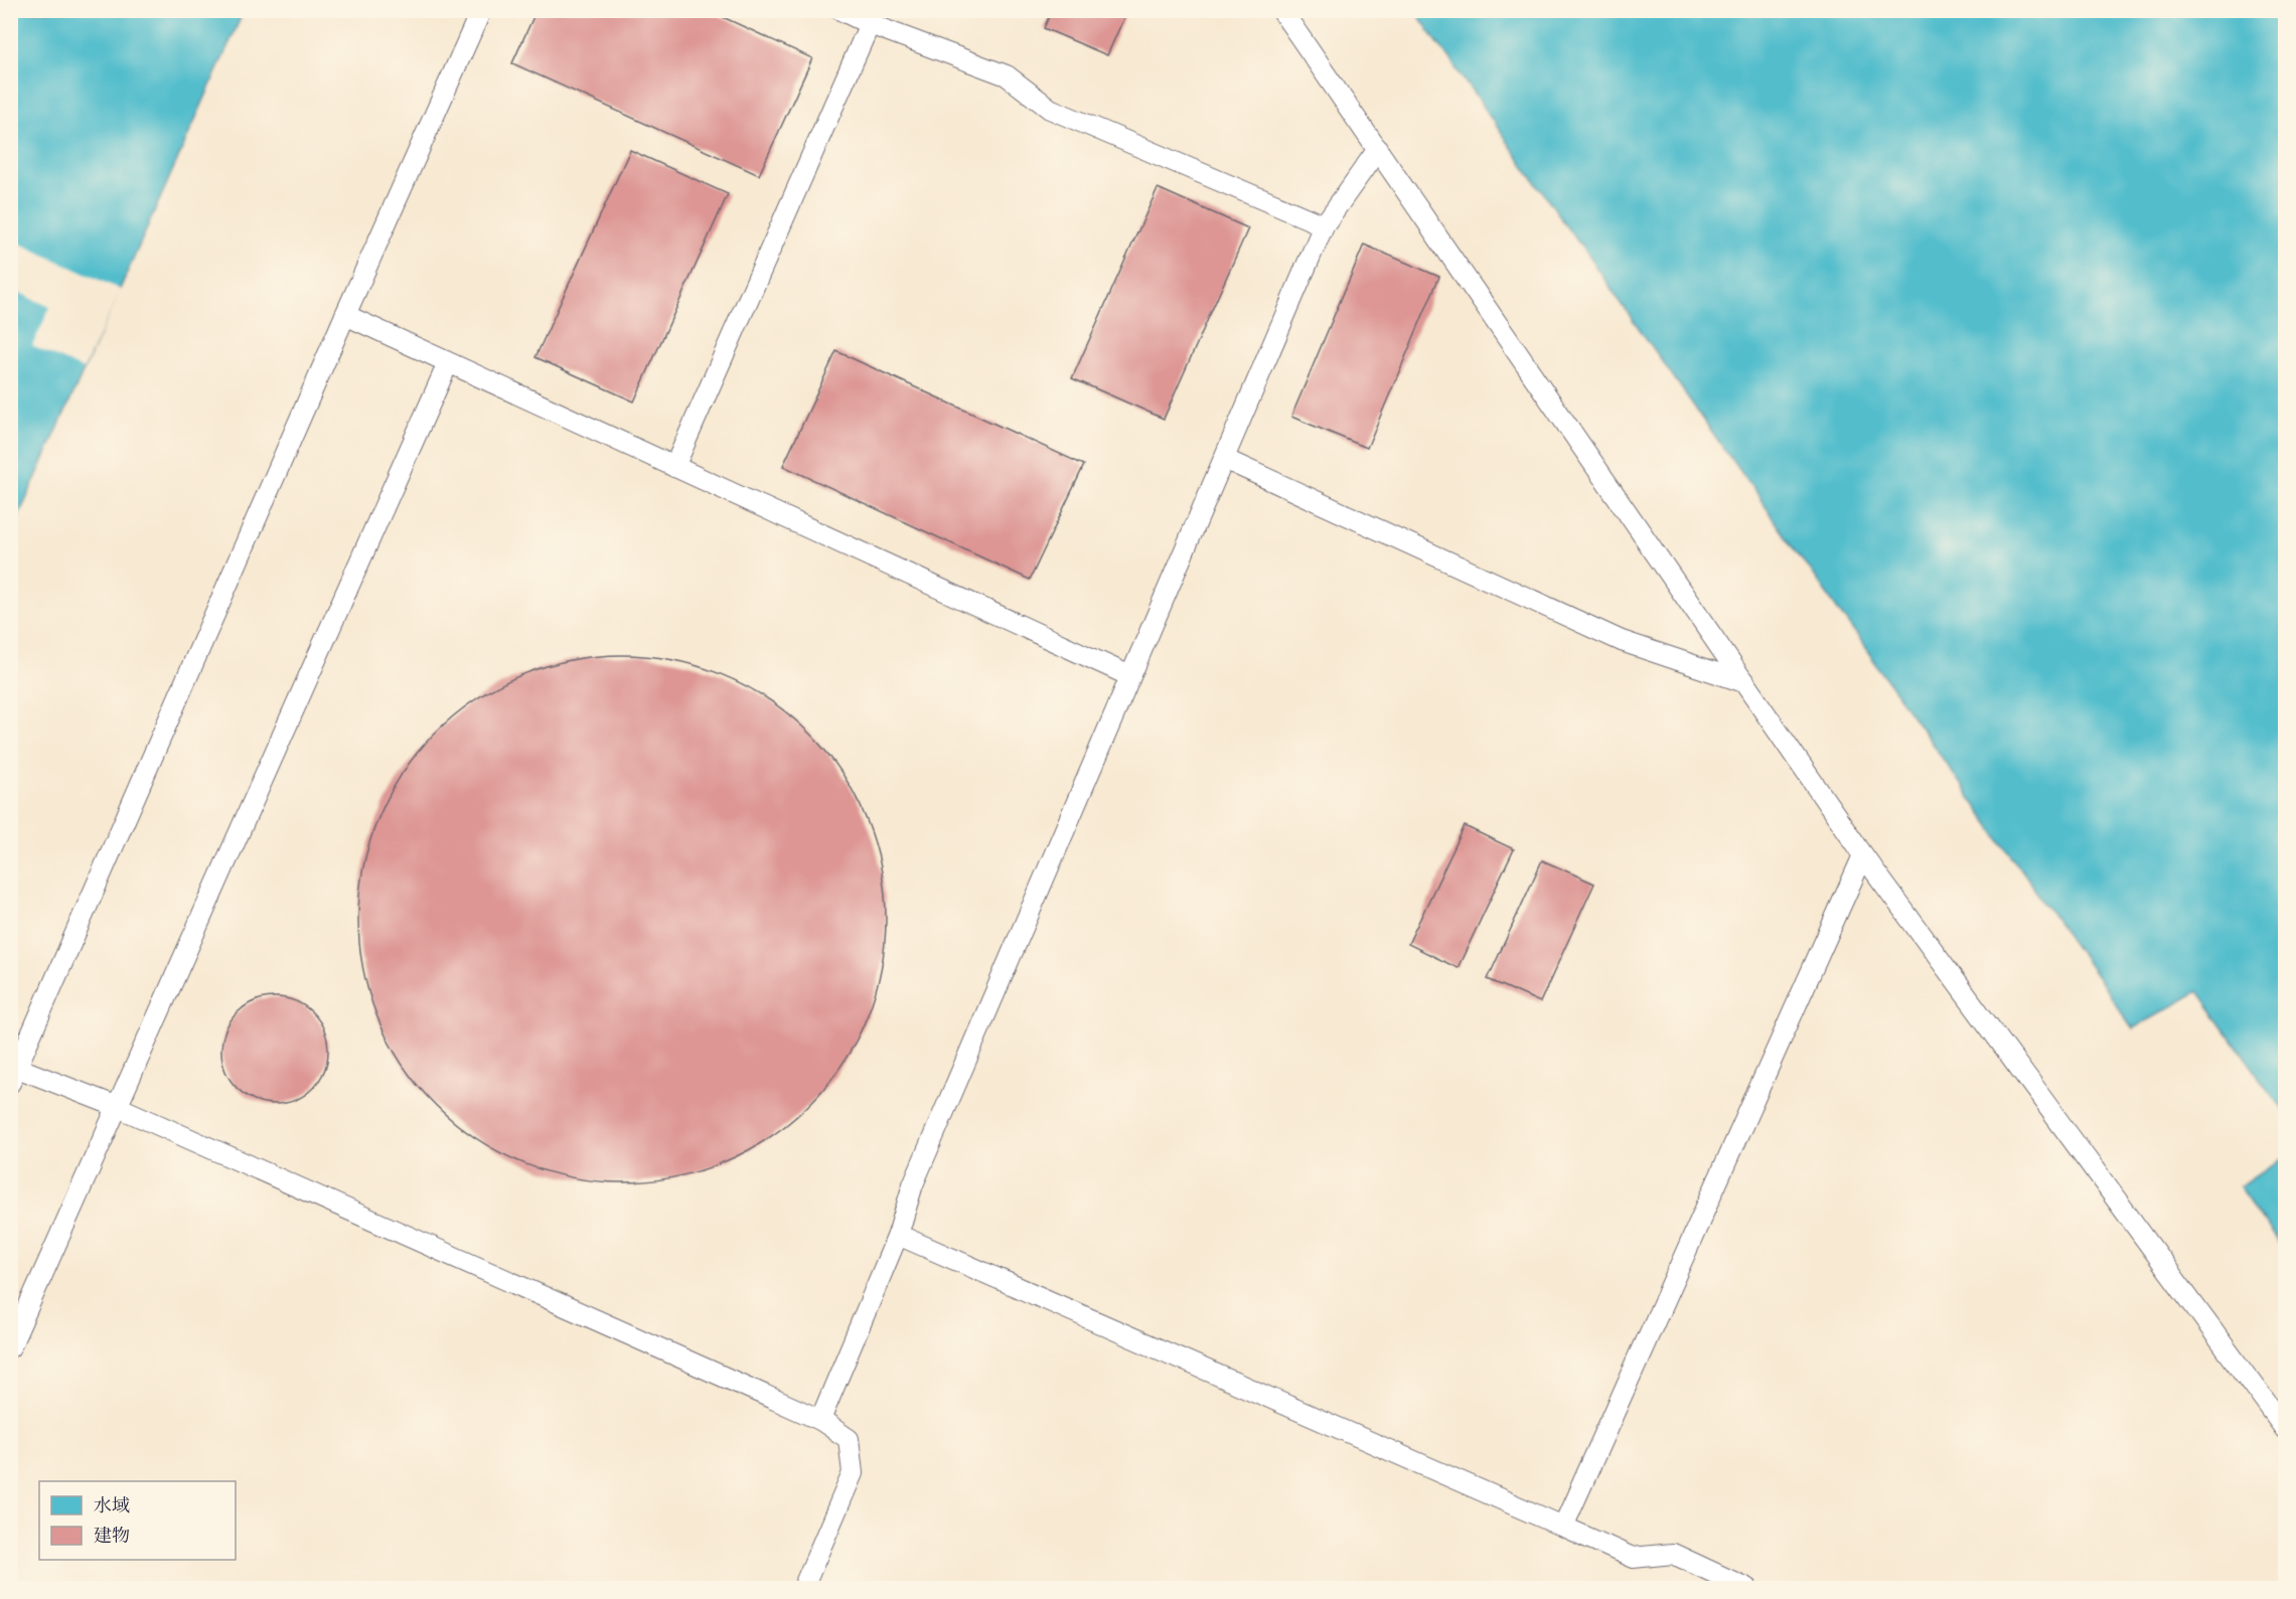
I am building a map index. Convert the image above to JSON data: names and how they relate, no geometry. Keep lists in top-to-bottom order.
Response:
{
  "legend": ["水域", "建物"]
}
